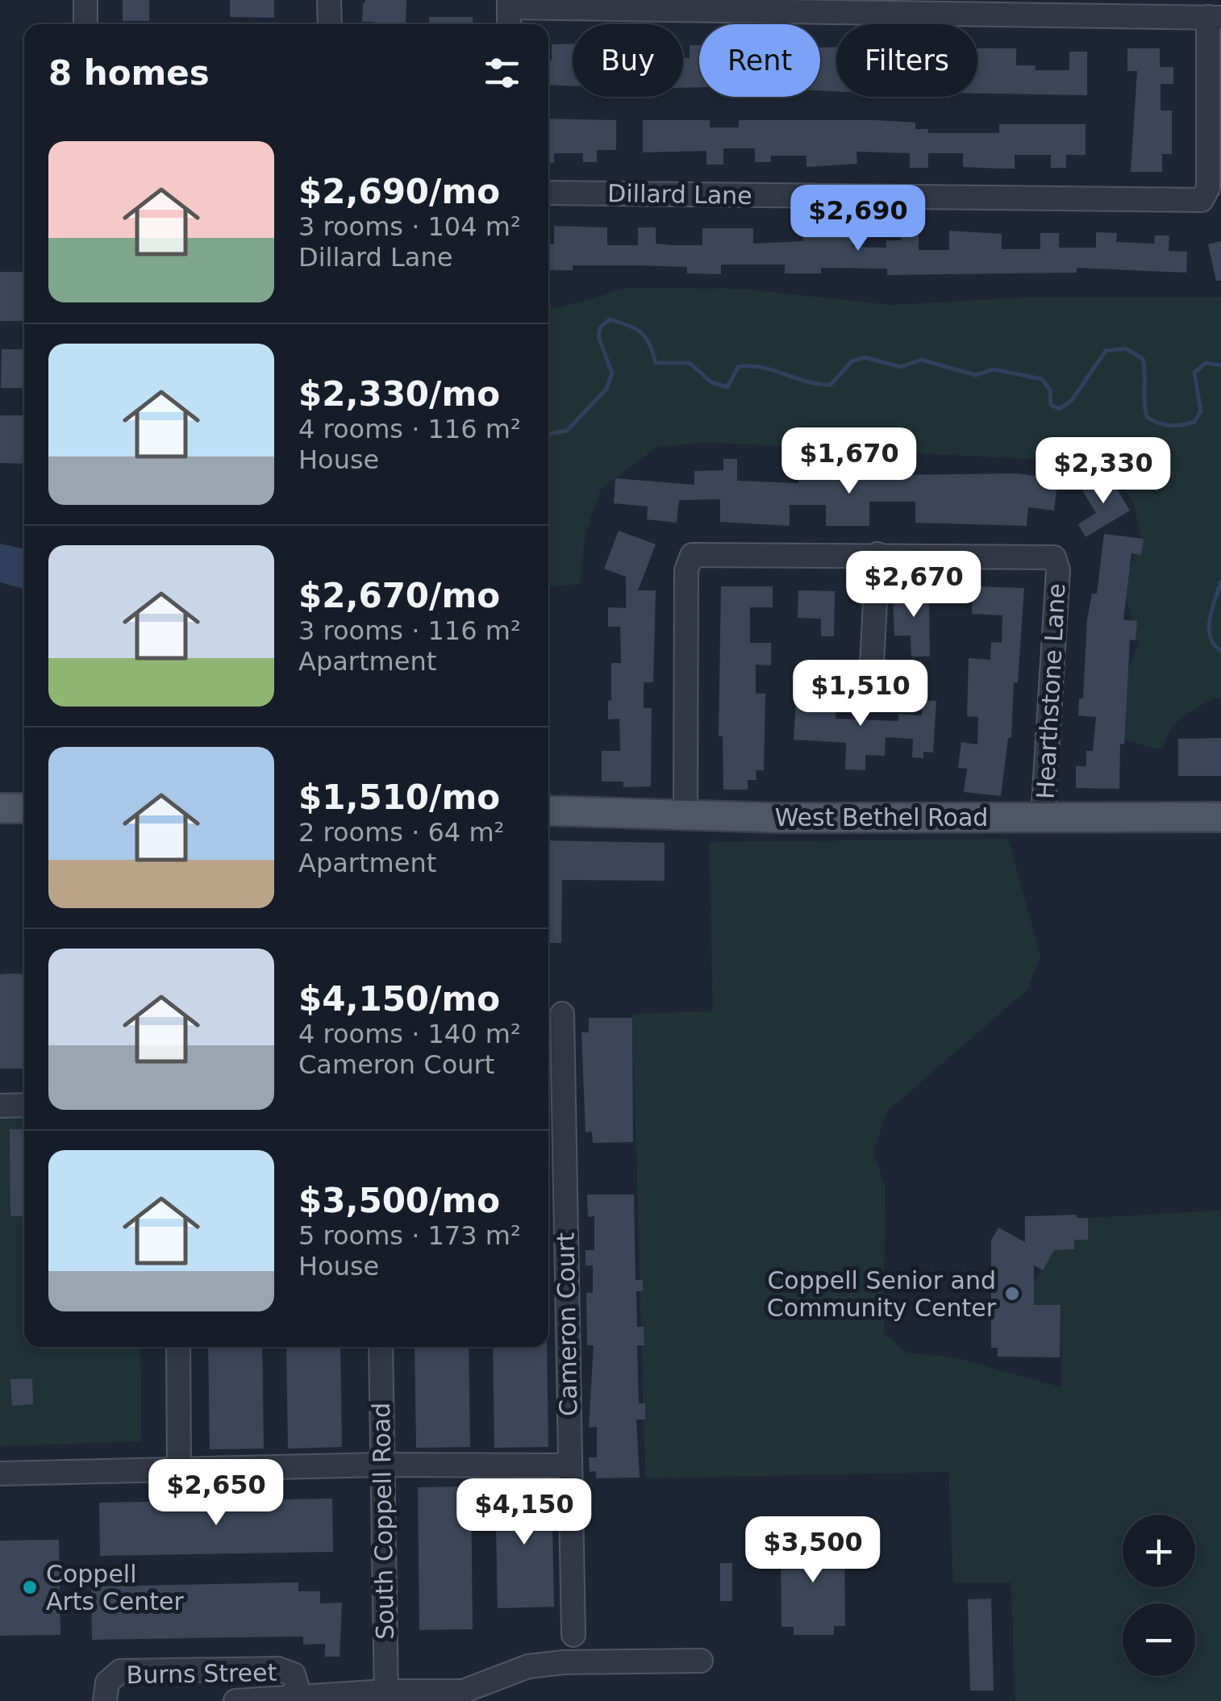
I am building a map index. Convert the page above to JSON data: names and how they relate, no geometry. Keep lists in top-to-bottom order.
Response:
{
  "streets": {
    "main road": ["West Bethel Road"],
    "street": [
      "Dillard Lane",
      "Hearthstone Lane",
      "Cameron Court",
      "South Coppell Road",
      "Burns Street"
    ]
  },
  "crossings": [
    ["Hearthstone Lane", "West Bethel Road"],
    ["South Coppell Road", "Burns Street"]
  ],
  "places": ["Coppell Senior and Community Center", "Coppell Arts Center"],
  "page": {
    "chip": ["Buy", "Rent", "Filters"],
    "heading": "8 homes",
    "list": [
      {
        "name": "$2,690/mo",
        "note": "3 rooms · 104 m² · Dillard Lane"
      },
      {
        "name": "$2,330/mo",
        "note": "4 rooms · 116 m² · House"
      },
      {
        "name": "$2,670/mo",
        "note": "3 rooms · 116 m² · Apartment"
      },
      {
        "name": "$1,510/mo",
        "note": "2 rooms · 64 m² · Apartment"
      },
      {
        "name": "$4,150/mo",
        "note": "4 rooms · 140 m² · Cameron Court"
      },
      {
        "name": "$3,500/mo",
        "note": "5 rooms · 173 m² · House"
      }
    ],
    "price": [
      "$2,690",
      "$1,670",
      "$2,330",
      "$2,670",
      "$1,510",
      "$2,650",
      "$4,150",
      "$3,500"
    ],
    "map_buttons": ["+", "−"]
  }
}
